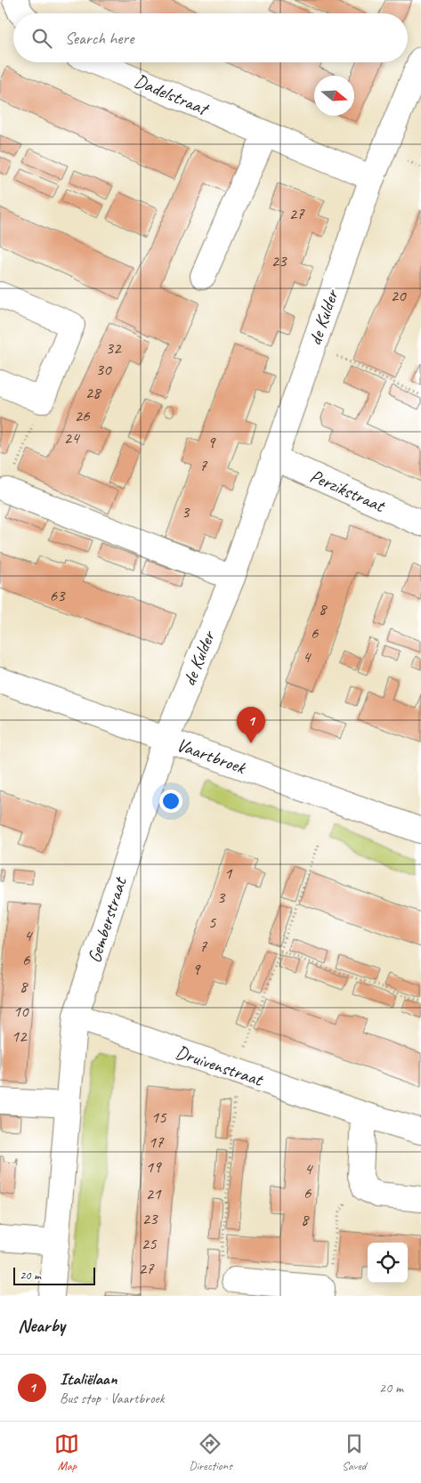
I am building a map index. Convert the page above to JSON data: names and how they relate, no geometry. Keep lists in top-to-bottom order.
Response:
{
  "streets": {
    "street": [
      "Dadelstraat",
      "de Kulder",
      "Perzikstraat",
      "Vaartbroek",
      "Gemberstraat",
      "Druivenstraat"
    ]
  },
  "crossings": [
    ["Dadelstraat", "de Kulder"],
    ["de Kulder", "Perzikstraat"],
    ["de Kulder", "Vaartbroek"],
    ["de Kulder", "Gemberstraat"],
    ["Vaartbroek", "Gemberstraat"],
    ["Gemberstraat", "Druivenstraat"]
  ],
  "house_numbers": [
    "27",
    "23",
    "20",
    "32",
    "30",
    "28",
    "26",
    "24",
    "9",
    "7",
    "3",
    "63",
    "8",
    "6",
    "4",
    "1",
    "3",
    "5",
    "4",
    "7",
    "6",
    "9",
    "8",
    "10",
    "12",
    "15",
    "17",
    "19",
    "4",
    "6",
    "21",
    "23",
    "8",
    "25",
    "27"
  ],
  "scale_bar": "20 m",
  "north": "right",
  "page": {
    "search": "Search here",
    "pins": "1",
    "scale": "20 m",
    "heading": "Nearby",
    "list": [
      {
        "mark": "1",
        "name": "Italiëlaan",
        "note": "Bus stop · Vaartbroek",
        "value": "20 m"
      }
    ],
    "nav": ["Map", "Directions", "Saved"]
  }
}
